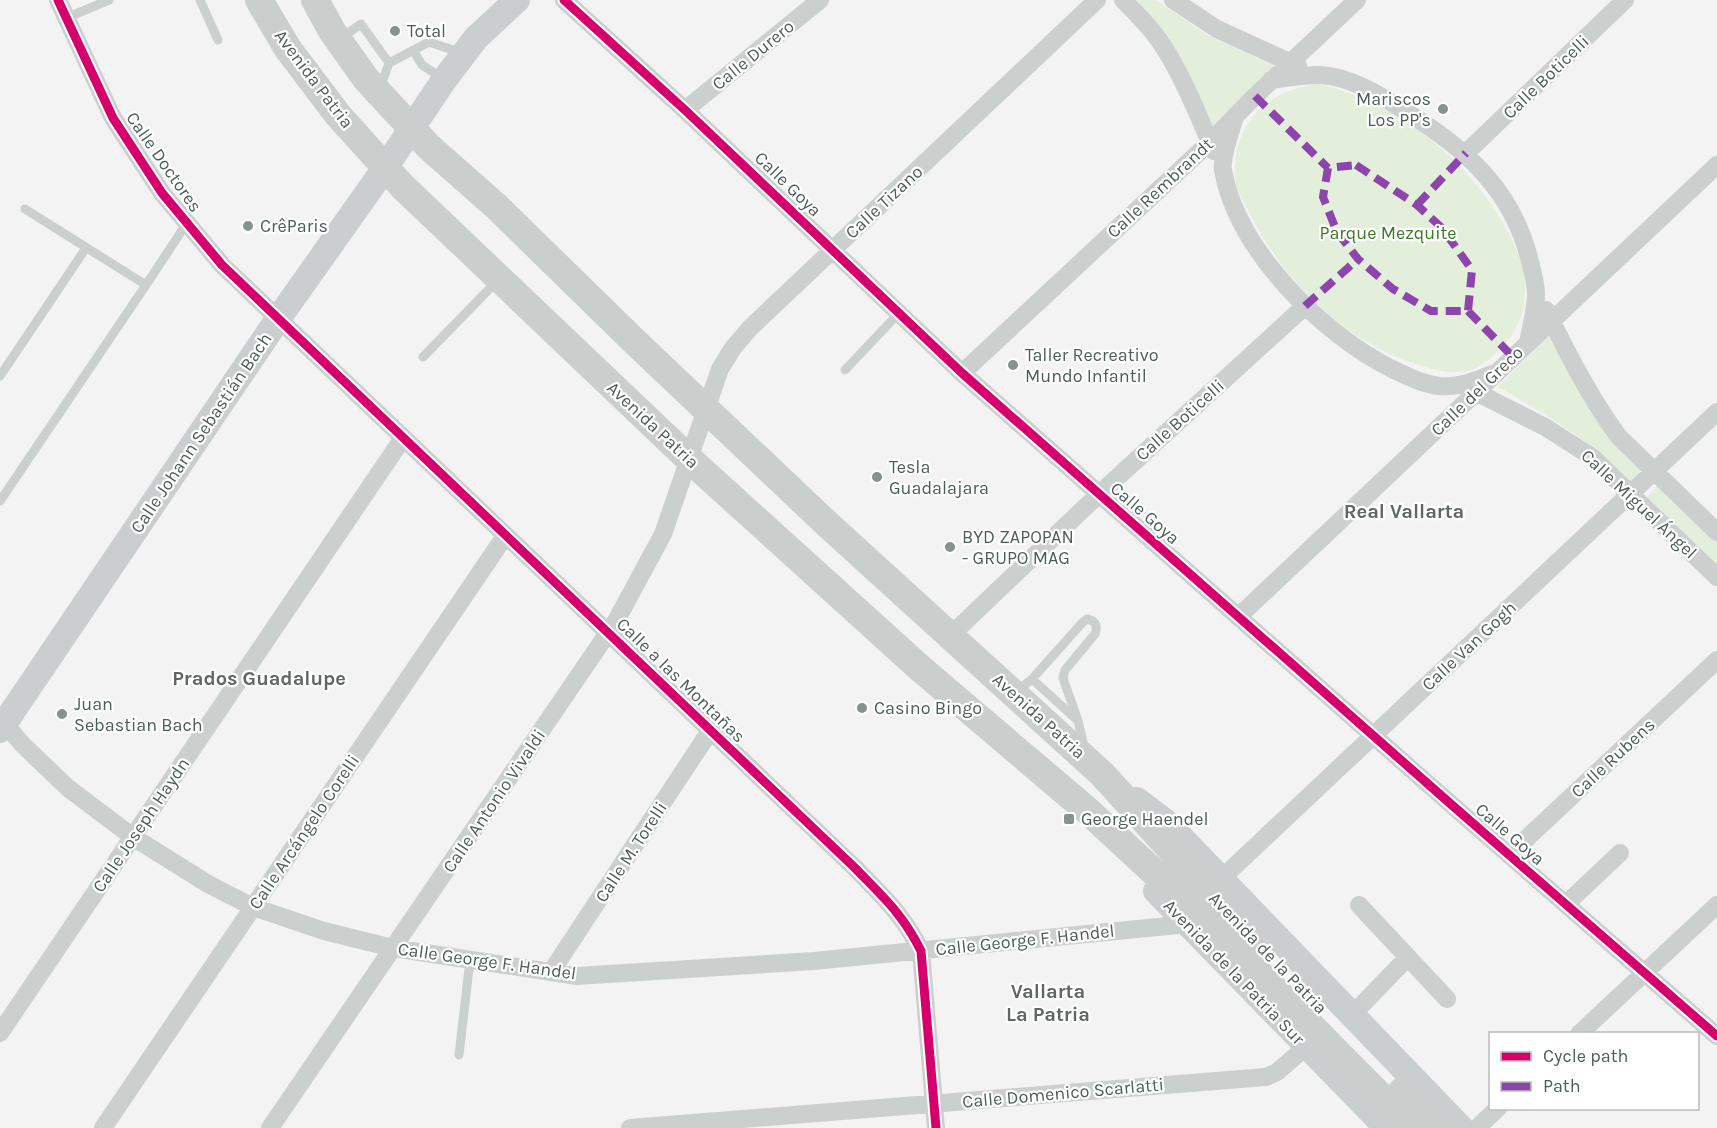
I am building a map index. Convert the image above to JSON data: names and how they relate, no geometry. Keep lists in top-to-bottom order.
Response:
{
  "streets": {
    "main road": ["Avenida Patria", "Avenida de la Patria"],
    "street": [
      "Calle Durero",
      "Calle Boticelli",
      "Calle Doctores",
      "Calle Goya",
      "Calle Rembrandt",
      "Calle Tizano",
      "Calle del Greco",
      "Calle Johann Sebastián Bach",
      "Calle Miguel Ángel",
      "Calle Van Gogh",
      "Calle a las Montañas",
      "Calle Rubens",
      "Calle Antonio Vivaldi",
      "Calle Joseph Haydn",
      "Calle Arcángelo Corelli",
      "Calle M. Torelli",
      "Calle George F. Handel",
      "Avenida de la Patria Sur",
      "Calle Domenico Scarlatti"
    ]
  },
  "crossings": [
    ["Calle Durero", "Calle Goya"],
    ["Calle Boticelli", "Avenida Patria"],
    ["Calle Boticelli", "Calle Goya"],
    ["Calle Boticelli", "Calle Miguel Ángel"],
    ["Avenida Patria", "Calle Tizano"],
    ["Avenida Patria", "Calle Johann Sebastián Bach"],
    ["Avenida Patria", "Calle Antonio Vivaldi"],
    ["Avenida Patria", "Avenida de la Patria"],
    ["Avenida Patria", "Avenida de la Patria Sur"],
    ["Calle Doctores", "Calle Johann Sebastián Bach"],
    ["Calle Doctores", "Calle a las Montañas"],
    ["Calle Goya", "Calle Rembrandt"],
    ["Calle Goya", "Calle Tizano"],
    ["Calle Goya", "Calle del Greco"],
    ["Calle Goya", "Calle Van Gogh"],
    ["Calle Goya", "Calle Rubens"],
    ["Calle Rembrandt", "Calle Miguel Ángel"],
    ["Calle Tizano", "Calle Antonio Vivaldi"],
    ["Calle del Greco", "Calle Miguel Ángel"],
    ["Calle Johann Sebastián Bach", "Calle a las Montañas"],
    ["Calle Johann Sebastián Bach", "Calle George F. Handel"],
    ["Calle Miguel Ángel", "Calle Van Gogh"],
    ["Calle a las Montañas", "Calle Antonio Vivaldi"],
    ["Calle a las Montañas", "Calle Joseph Haydn"],
    ["Calle a las Montañas", "Calle Arcángelo Corelli"],
    ["Calle a las Montañas", "Calle M. Torelli"],
    ["Calle a las Montañas", "Calle George F. Handel"],
    ["Calle a las Montañas", "Calle Domenico Scarlatti"],
    ["Calle Antonio Vivaldi", "Calle George F. Handel"],
    ["Calle Joseph Haydn", "Calle George F. Handel"],
    ["Calle Arcángelo Corelli", "Calle George F. Handel"],
    ["Calle M. Torelli", "Calle George F. Handel"],
    ["Calle George F. Handel", "Avenida de la Patria Sur"],
    ["Avenida de la Patria", "Avenida de la Patria Sur"],
    ["Avenida de la Patria Sur", "Calle Domenico Scarlatti"]
  ],
  "districts": ["Real Vallarta", "Prados Guadalupe", "Vallarta La Patria"],
  "parks": ["Parque Mezquite"],
  "places": {
    "other": [
      "Total",
      "Mariscos Los PP's",
      "CrêParis",
      "Taller Recreativo Mundo Infantil",
      "Tesla Guadalajara",
      "BYD ZAPOPAN - GRUPO MAG",
      "Casino Bingo",
      "Juan Sebastian Bach"
    ],
    "transit": ["George Haendel"]
  },
  "legend": ["Cycle path", "Path"]
}
